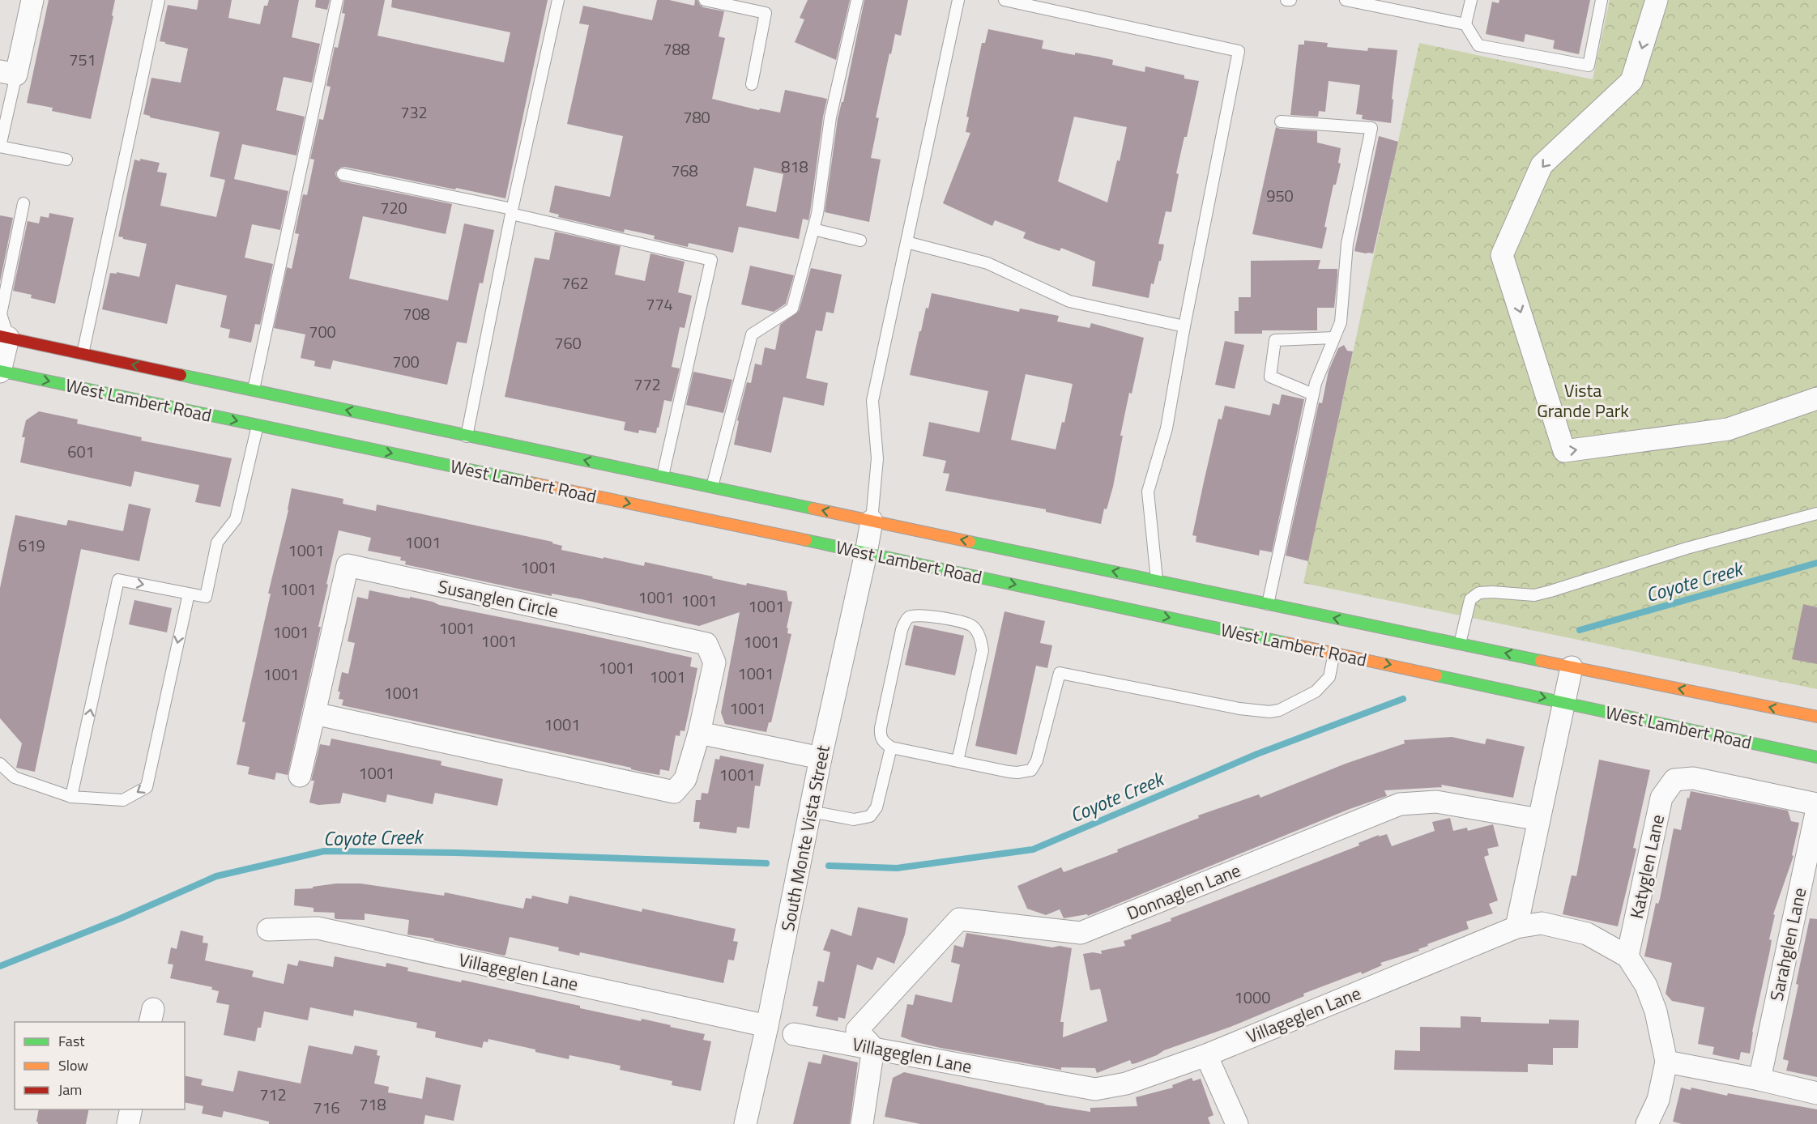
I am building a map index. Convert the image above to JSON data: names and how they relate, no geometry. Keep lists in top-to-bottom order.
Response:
{
  "streets": {
    "main road": ["West Lambert Road"],
    "street": [
      "Susanglen Circle",
      "South Monte Vista Street",
      "Katyglen Lane",
      "Donnaglen Lane",
      "Sarahglen Lane",
      "Villageglen Lane"
    ]
  },
  "crossings": [
    ["West Lambert Road", "South Monte Vista Street"],
    ["South Monte Vista Street", "Villageglen Lane"],
    ["Katyglen Lane", "Villageglen Lane"],
    ["Donnaglen Lane", "Villageglen Lane"]
  ],
  "water": ["Coyote Creek"],
  "parks": ["Vista Grande Park"],
  "house_numbers": [
    "788",
    "751",
    "732",
    "780",
    "818",
    "768",
    "950",
    "720",
    "762",
    "774",
    "708",
    "700",
    "760",
    "700",
    "772",
    "601",
    "1001",
    "619",
    "1001",
    "1001",
    "1001",
    "1001",
    "1001",
    "1001",
    "1001",
    "1001",
    "1001",
    "1001",
    "1001",
    "1001",
    "1001",
    "1001",
    "1001",
    "1001",
    "1001",
    "1001",
    "1001",
    "1000",
    "712",
    "718",
    "716"
  ],
  "legend": ["Fast", "Slow", "Jam"]
}
